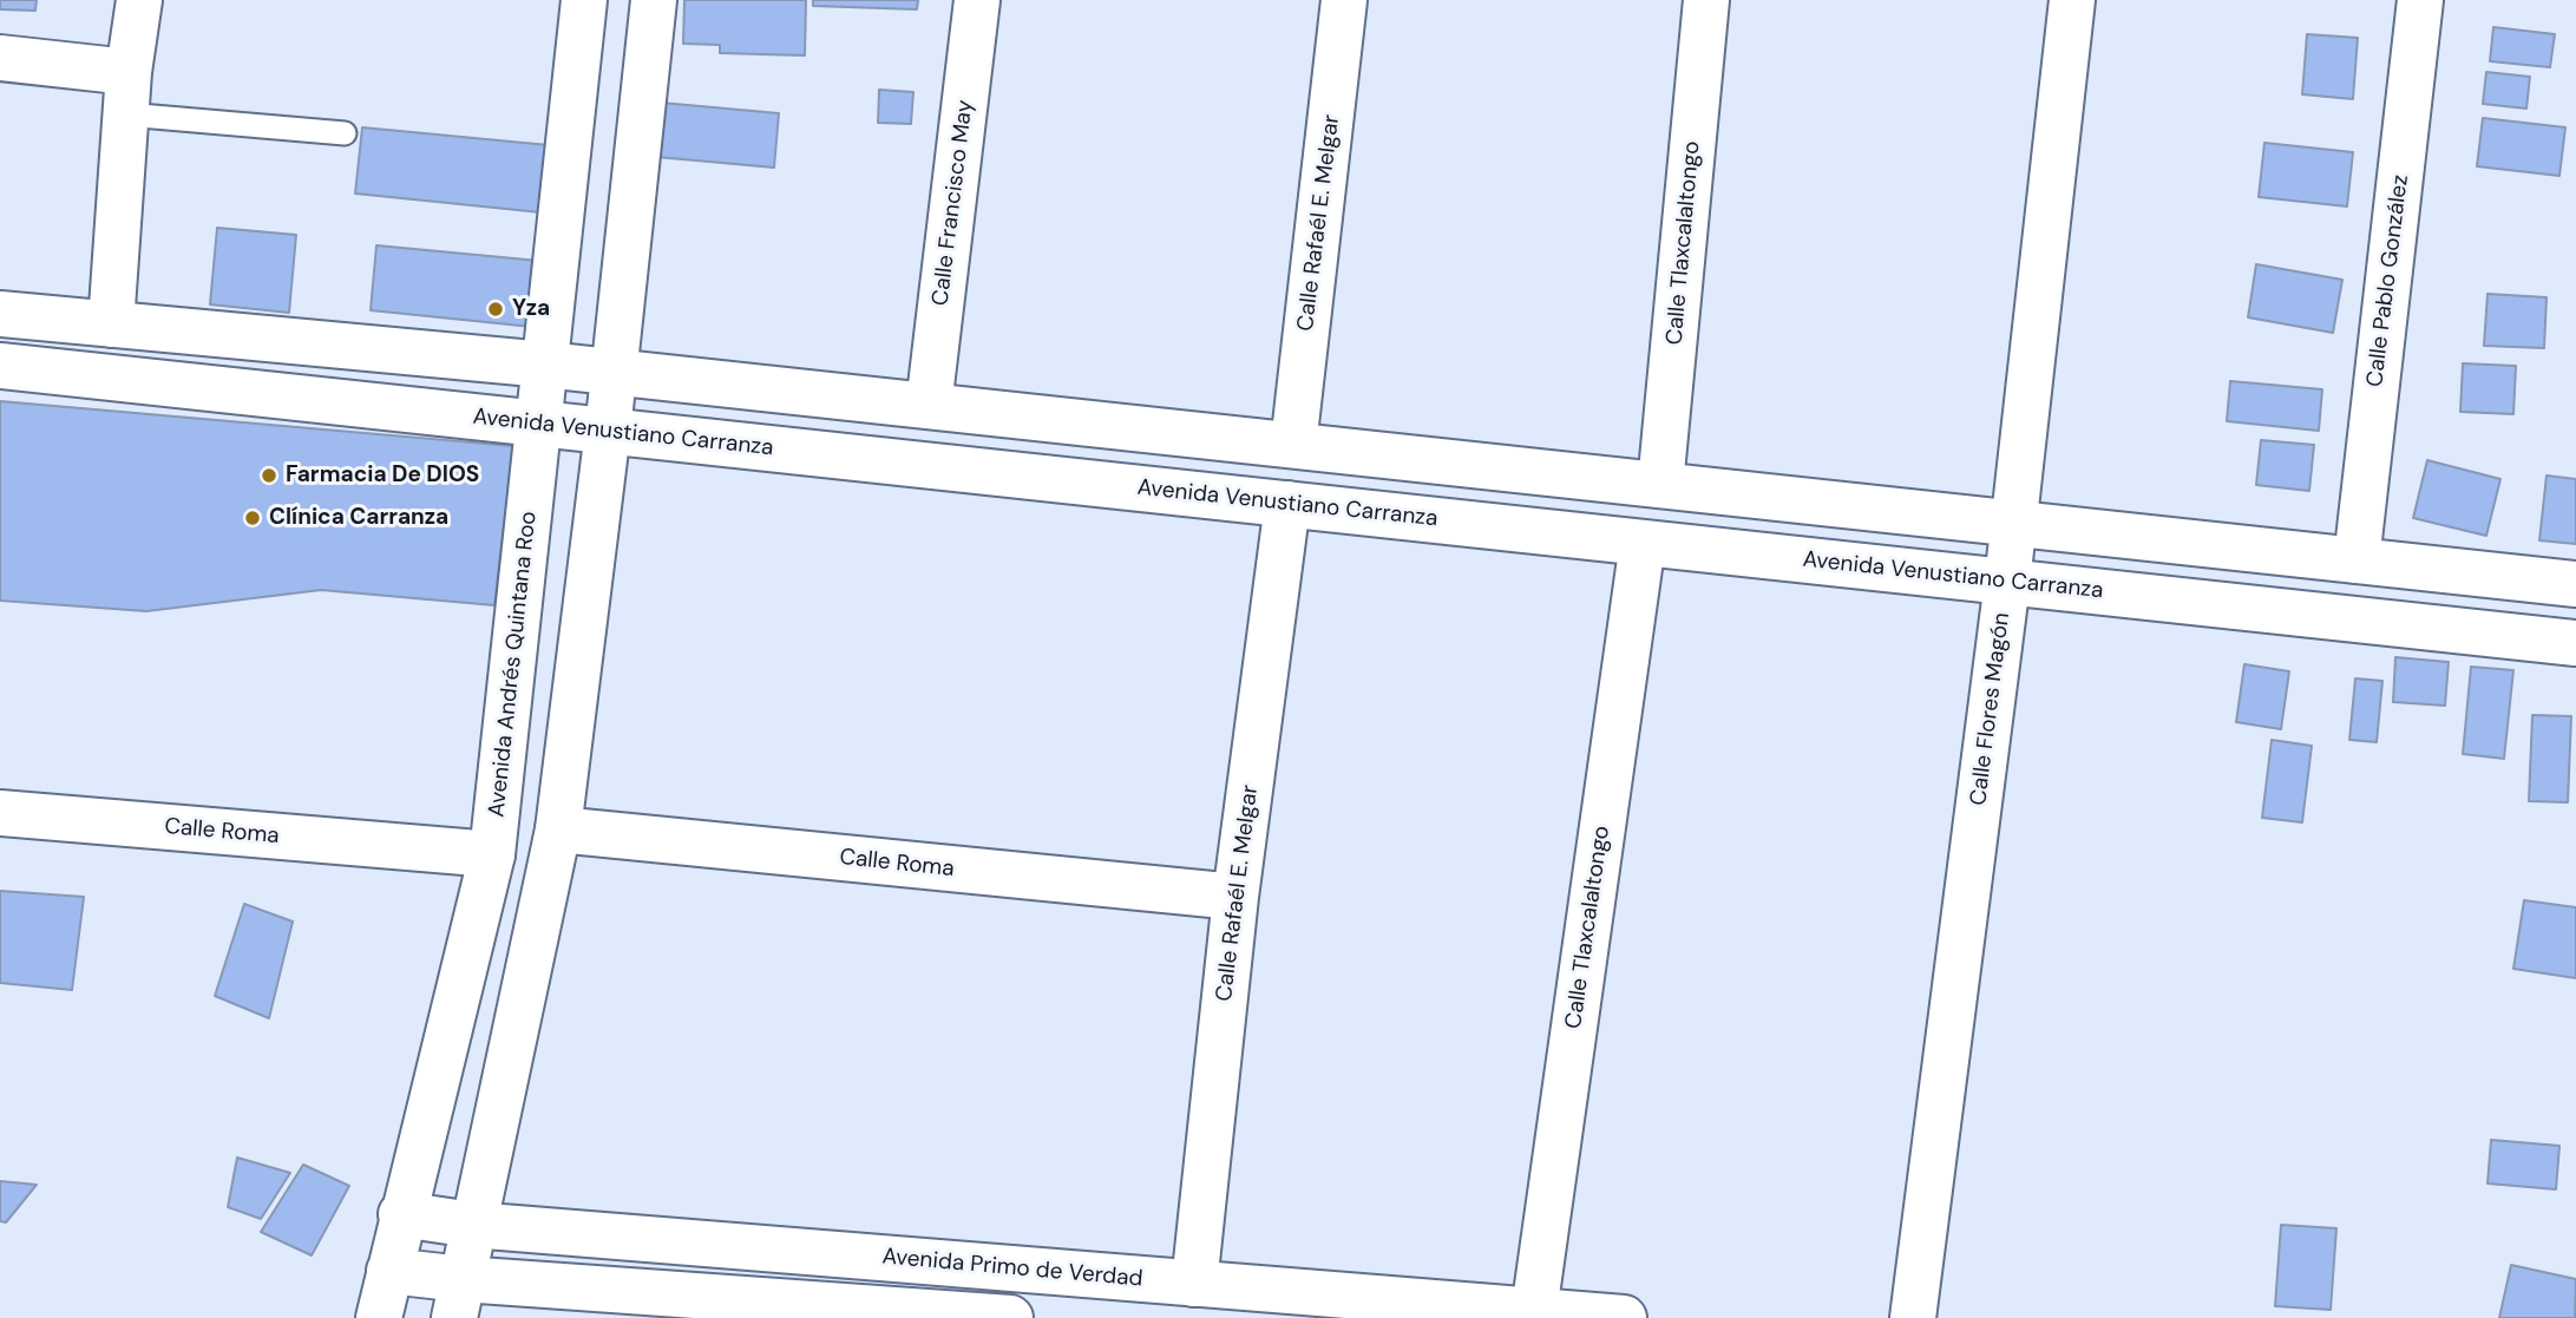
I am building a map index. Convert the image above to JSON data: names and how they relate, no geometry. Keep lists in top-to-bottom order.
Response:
{
  "streets": {
    "street": [
      "Calle Francisco May",
      "Calle Rafaél E. Melgar",
      "Calle Tlaxcalaltongo",
      "Calle Pablo González",
      "Avenida Venustiano Carranza",
      "Avenida Andrés Quintana Roo",
      "Calle Flores Magón",
      "Calle Roma",
      "Avenida Primo de Verdad"
    ]
  },
  "crossings": [
    ["Calle Rafaél E. Melgar", "Avenida Venustiano Carranza"],
    ["Calle Rafaél E. Melgar", "Calle Roma"],
    ["Calle Rafaél E. Melgar", "Avenida Primo de Verdad"],
    ["Calle Tlaxcalaltongo", "Avenida Venustiano Carranza"],
    ["Calle Tlaxcalaltongo", "Avenida Primo de Verdad"],
    ["Avenida Venustiano Carranza", "Avenida Andrés Quintana Roo"],
    ["Avenida Venustiano Carranza", "Calle Flores Magón"],
    ["Avenida Andrés Quintana Roo", "Calle Roma"],
    ["Avenida Andrés Quintana Roo", "Avenida Primo de Verdad"]
  ],
  "places": ["Yza", "Farmacia De DIOS", "Clínica Carranza"]
}
